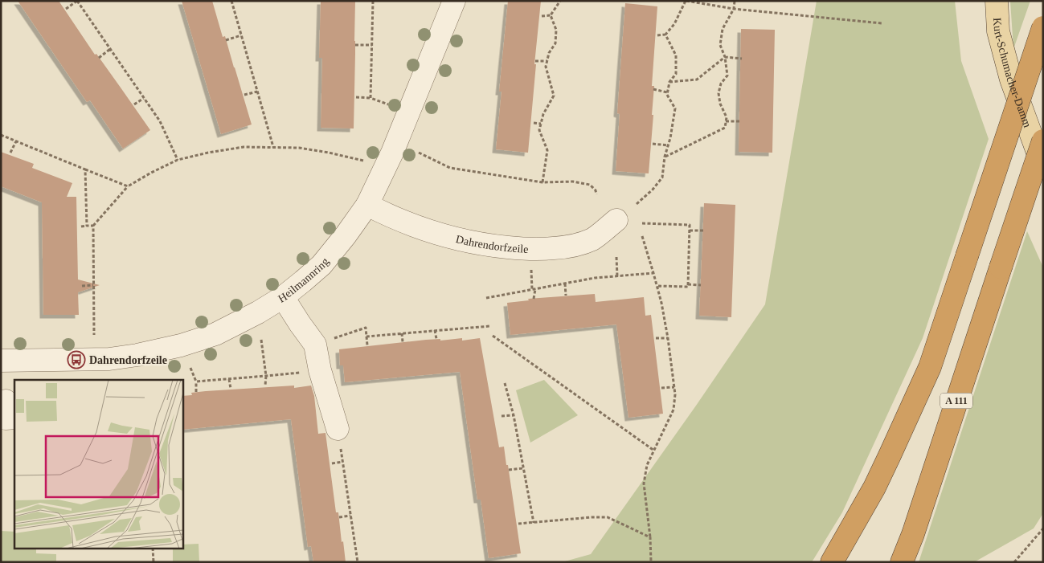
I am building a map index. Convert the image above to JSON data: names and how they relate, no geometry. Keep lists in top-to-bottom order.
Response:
{
  "streets": {
    "highway": ["A 111"],
    "main road": ["Kurt-Schumacher-Damm"],
    "street": ["Dahrendorfzeile", "Heilmannring"]
  },
  "crossings": [
    ["Dahrendorfzeile", "Heilmannring"]
  ],
  "places": {
    "bus stop": ["Dahrendorfzeile"]
  }
}
